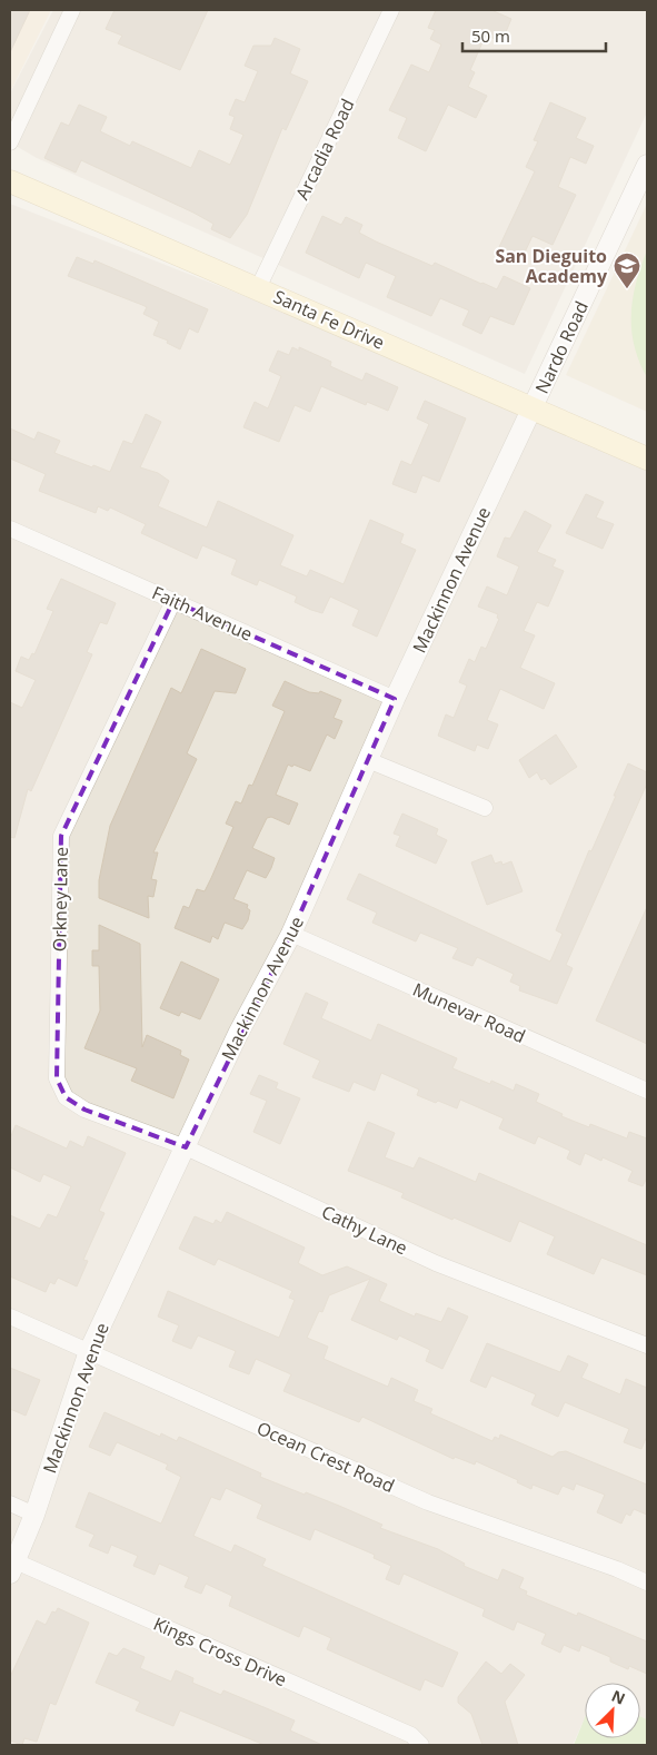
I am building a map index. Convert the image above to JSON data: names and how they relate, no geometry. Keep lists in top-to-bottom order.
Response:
{
  "streets": {
    "main road": ["Santa Fe Drive"],
    "street": [
      "Arcadia Road",
      "Nardo Road",
      "Mackinnon Avenue",
      "Faith Avenue",
      "Orkney Lane",
      "Munevar Road",
      "Cathy Lane",
      "Ocean Crest Road",
      "Kings Cross Drive"
    ]
  },
  "crossings": [
    ["Arcadia Road", "Santa Fe Drive"],
    ["Santa Fe Drive", "Nardo Road"],
    ["Santa Fe Drive", "Mackinnon Avenue"],
    ["Nardo Road", "Mackinnon Avenue"],
    ["Mackinnon Avenue", "Faith Avenue"],
    ["Mackinnon Avenue", "Munevar Road"],
    ["Mackinnon Avenue", "Cathy Lane"],
    ["Mackinnon Avenue", "Ocean Crest Road"],
    ["Mackinnon Avenue", "Kings Cross Drive"],
    ["Faith Avenue", "Orkney Lane"],
    ["Orkney Lane", "Cathy Lane"]
  ],
  "places": {
    "school or university": ["San Dieguito Academy"]
  },
  "scale_bar": "50 m",
  "north": "top right"
}
